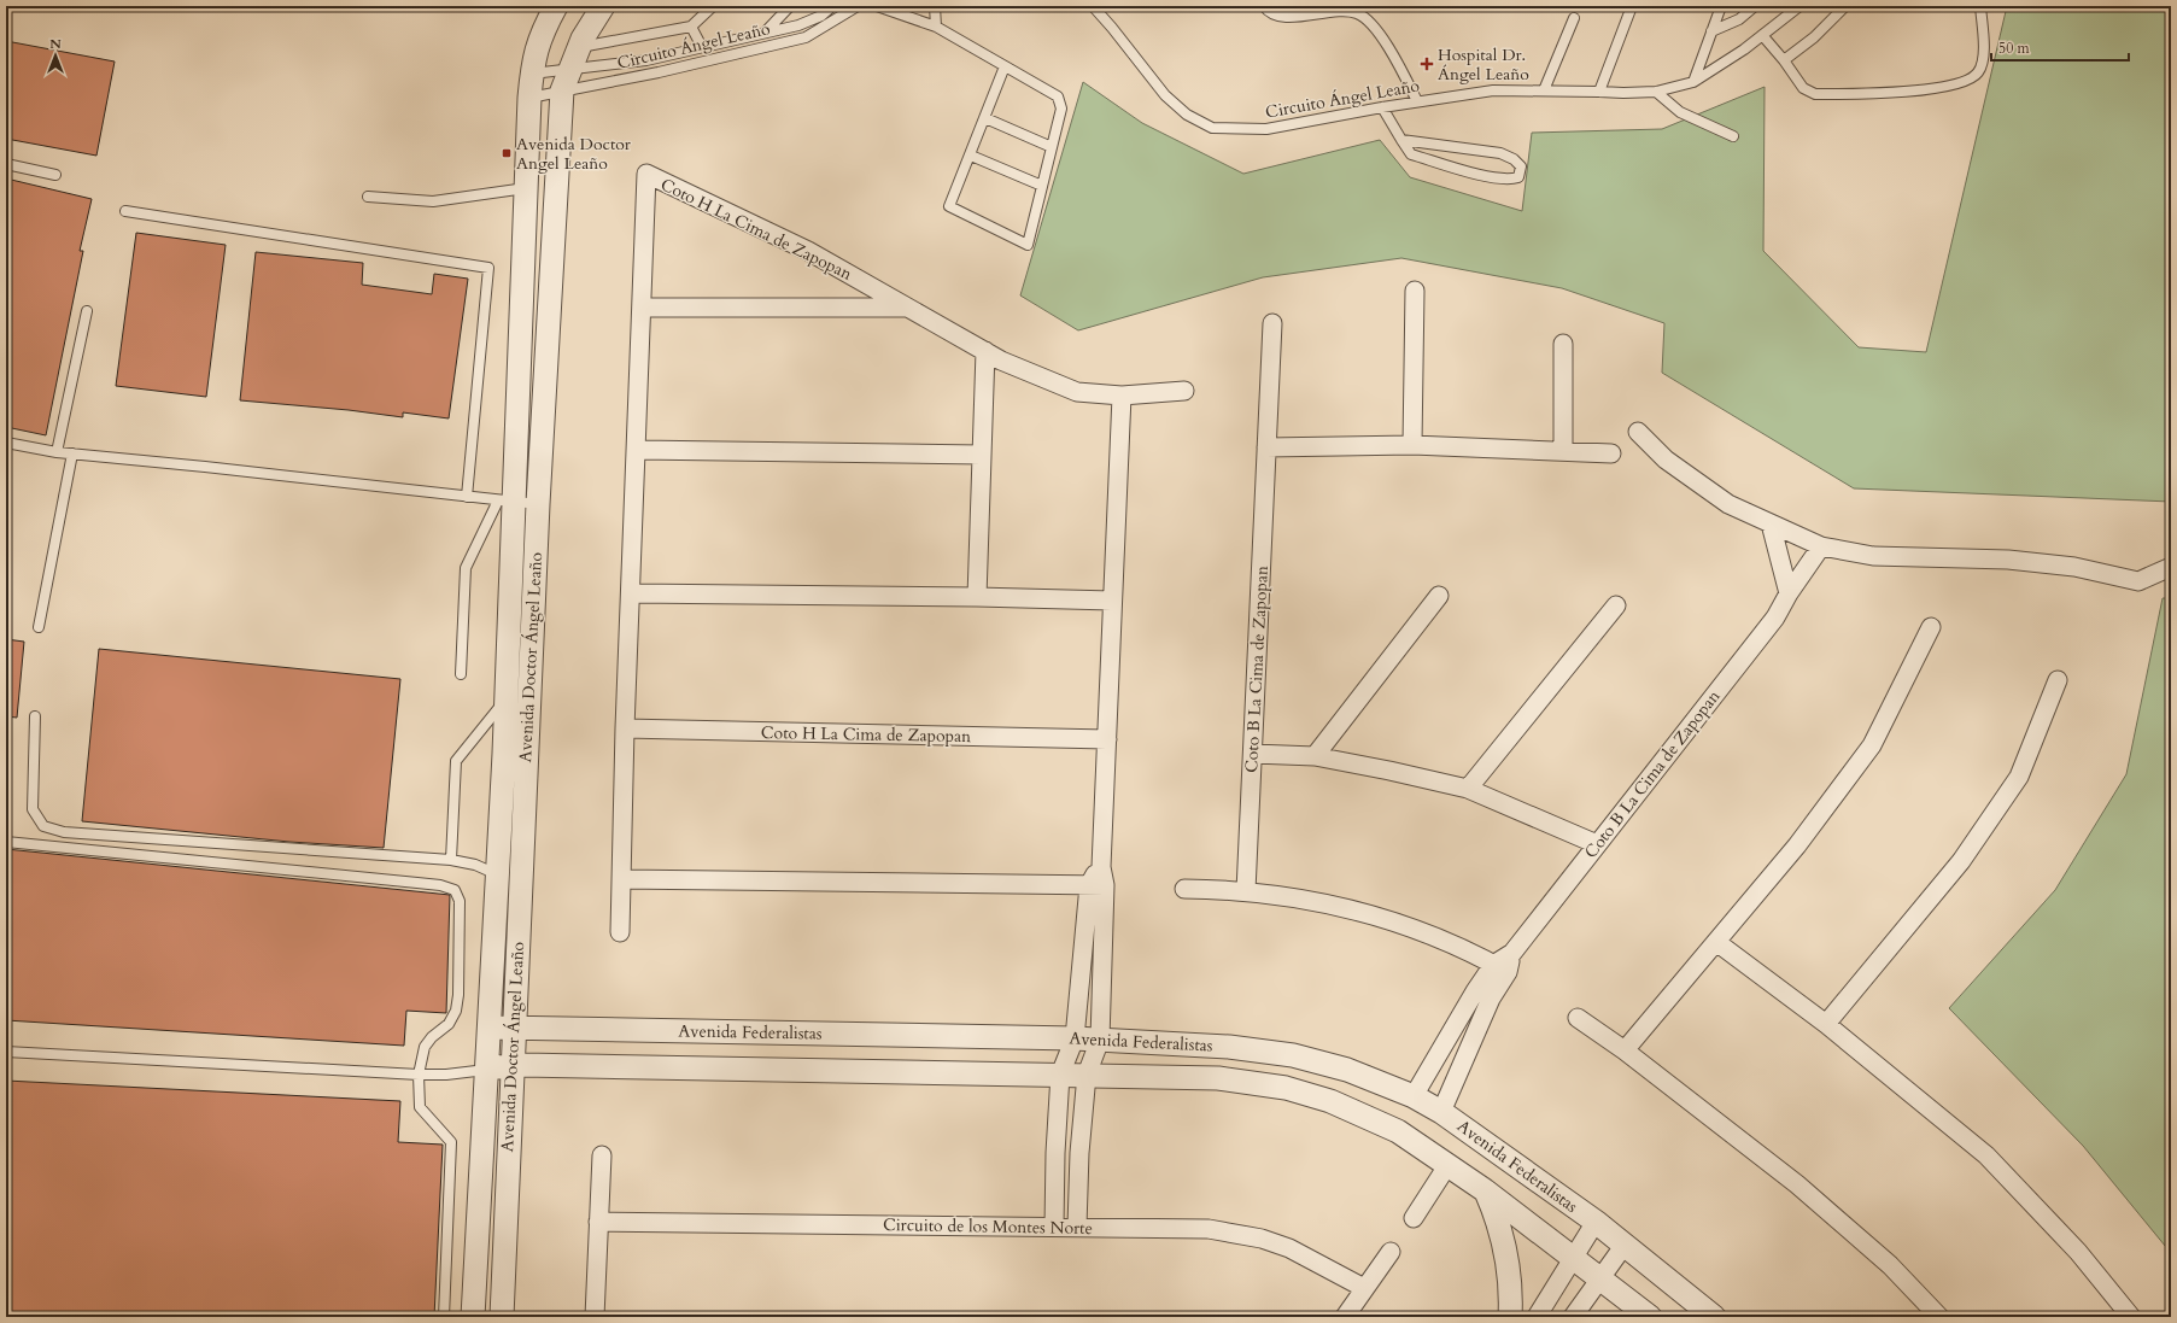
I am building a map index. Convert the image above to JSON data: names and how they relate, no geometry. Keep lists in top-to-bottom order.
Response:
{
  "streets": {
    "street": [
      "Coto H La Cima de Zapopan",
      "Avenida Doctor Ángel Leaño",
      "Coto B La Cima de Zapopan",
      "Avenida Federalistas",
      "Circuito de los Montes Norte"
    ],
    "lane": ["Circuito Ángel Leaño"]
  },
  "crossings": [
    ["Circuito Ángel Leaño", "Avenida Doctor Ángel Leaño"],
    ["Avenida Doctor Ángel Leaño", "Avenida Federalistas"],
    ["Coto B La Cima de Zapopan", "Avenida Federalistas"]
  ],
  "places": {
    "health": ["Hospital Dr. Ángel Leaño"],
    "transit": ["Avenida Doctor Angel Leaño"]
  },
  "scale_bar": "50 m",
  "north": "top"
}
